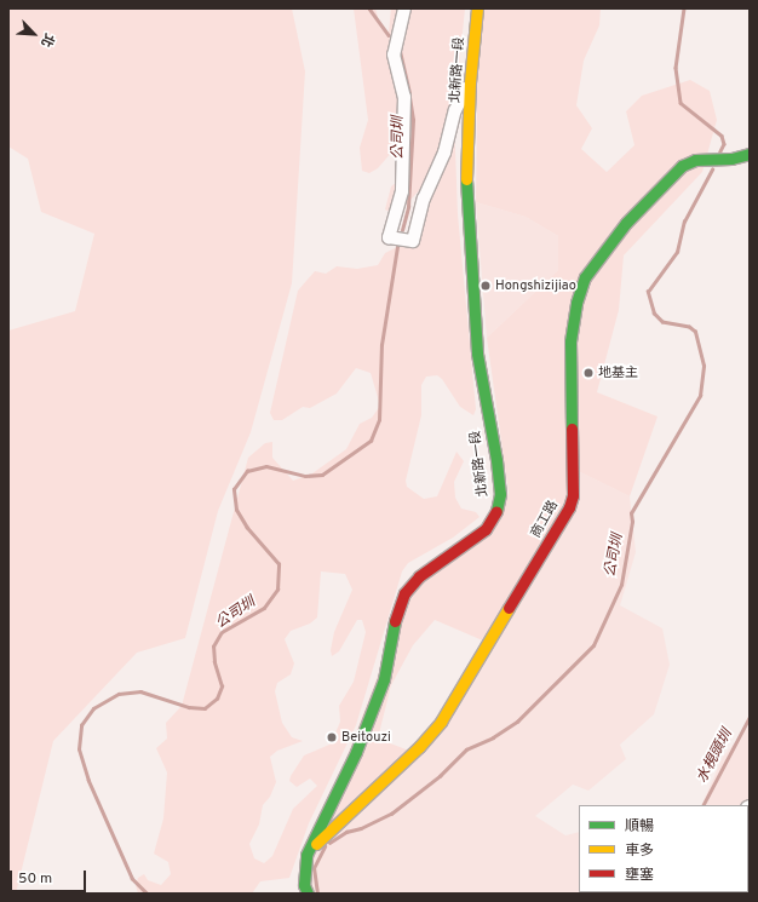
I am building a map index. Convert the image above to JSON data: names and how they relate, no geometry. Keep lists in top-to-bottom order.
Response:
{
  "streets": {
    "main road": ["北新路一段", "商工路"]
  },
  "crossings": [
    ["北新路一段", "商工路"]
  ],
  "water": ["公司圳", "水梘頭圳"],
  "places": ["Hongshizijiao", "地基主", "Beitouzi"],
  "legend": ["順暢", "車多", "壅塞"],
  "scale_bar": "50 m",
  "north": "bottom right"
}
